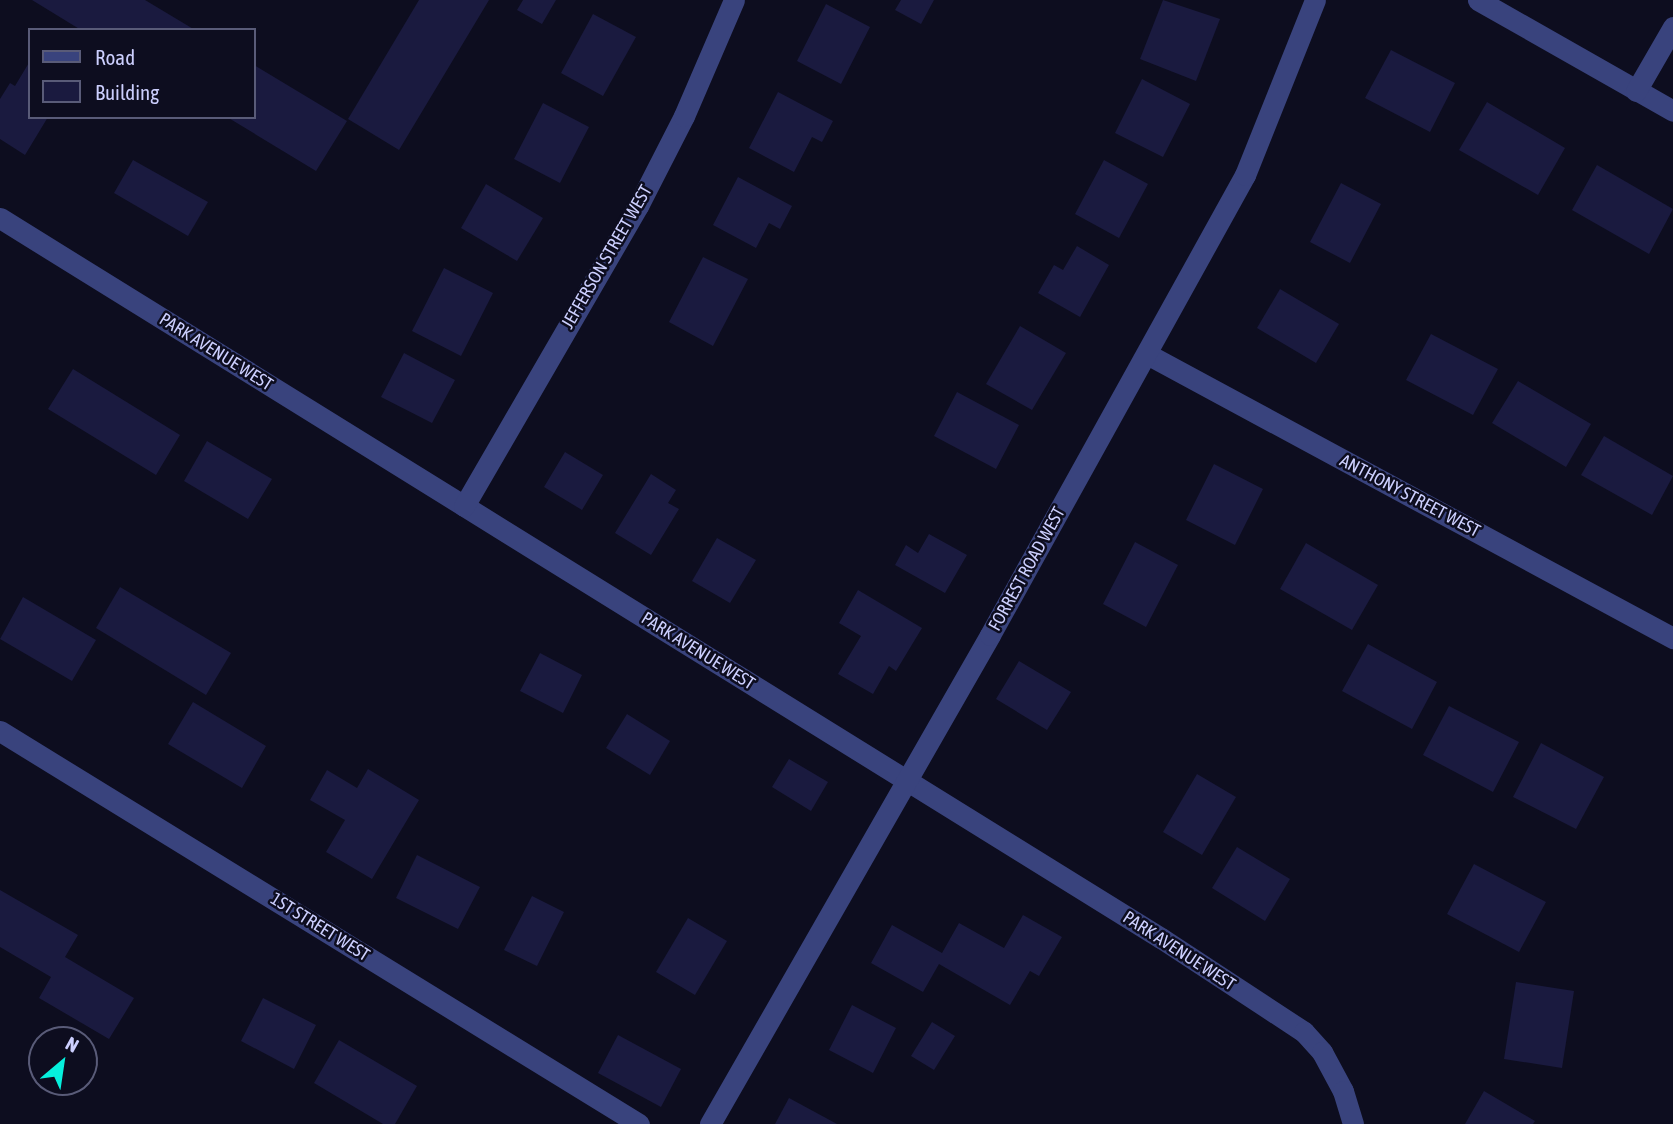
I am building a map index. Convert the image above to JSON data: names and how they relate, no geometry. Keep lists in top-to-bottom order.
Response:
{
  "streets": {
    "street": [
      "JEFFERSON STREET WEST",
      "PARK AVENUE WEST",
      "ANTHONY STREET WEST",
      "FORREST ROAD WEST",
      "1ST STREET WEST"
    ]
  },
  "crossings": [
    ["JEFFERSON STREET WEST", "PARK AVENUE WEST"],
    ["PARK AVENUE WEST", "FORREST ROAD WEST"],
    ["ANTHONY STREET WEST", "FORREST ROAD WEST"]
  ],
  "legend": ["Road", "Building"],
  "north": "top right"
}
